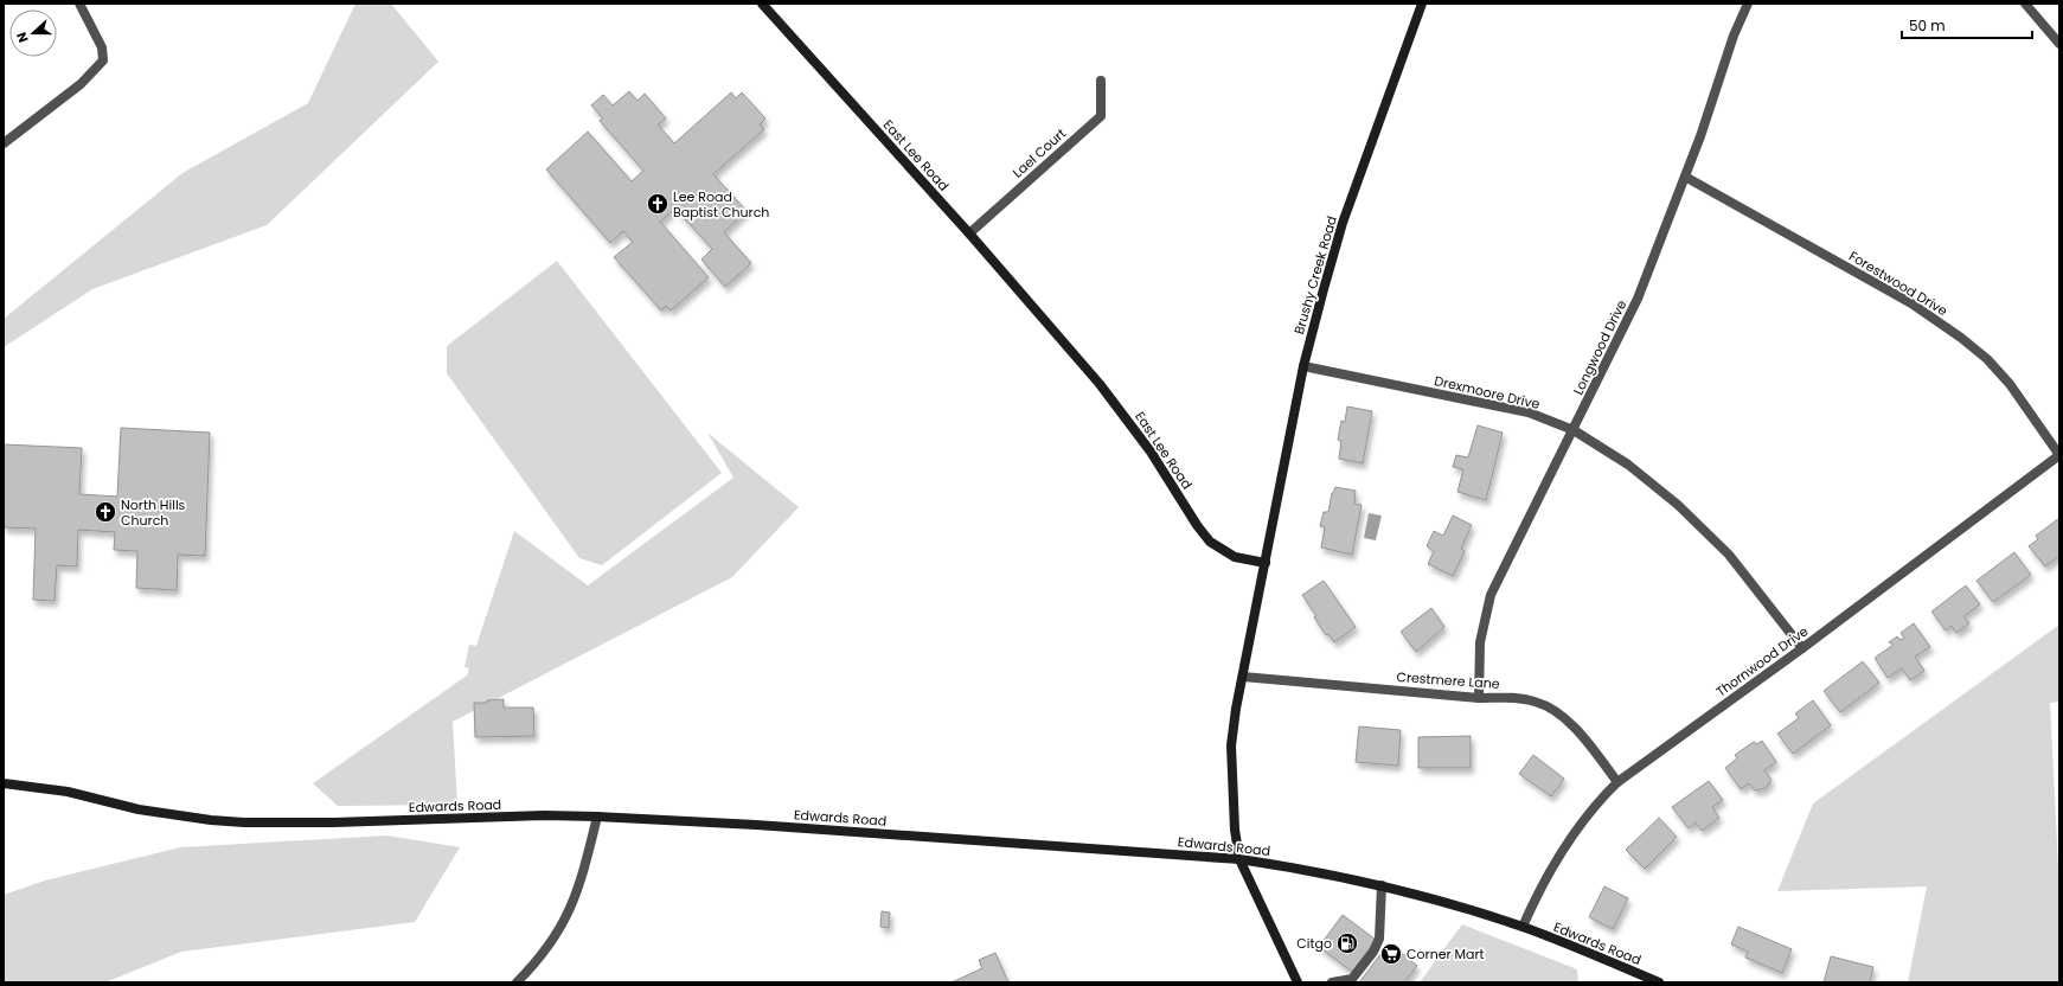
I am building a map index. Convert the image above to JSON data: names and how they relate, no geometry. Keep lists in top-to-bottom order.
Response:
{
  "streets": {
    "street": [
      "Lael Court",
      "East Lee Road",
      "Brushy Creek Road",
      "Forestwood Drive",
      "Longwood Drive",
      "Drexmoore Drive",
      "Thornwood Drive",
      "Crestmere Lane",
      "Edwards Road"
    ]
  },
  "crossings": [
    ["Lael Court", "East Lee Road"],
    ["East Lee Road", "Brushy Creek Road"],
    ["Brushy Creek Road", "Drexmoore Drive"],
    ["Forestwood Drive", "Longwood Drive"],
    ["Forestwood Drive", "Thornwood Drive"],
    ["Longwood Drive", "Drexmoore Drive"],
    ["Longwood Drive", "Crestmere Lane"],
    ["Drexmoore Drive", "Thornwood Drive"],
    ["Thornwood Drive", "Crestmere Lane"],
    ["Thornwood Drive", "Edwards Road"]
  ],
  "places": {
    "church": ["Lee Road Baptist Church", "North Hills Church"],
    "fuel station": ["Citgo"],
    "supermarket": ["Corner Mart"]
  },
  "scale_bar": "50 m",
  "north": "left"
}
